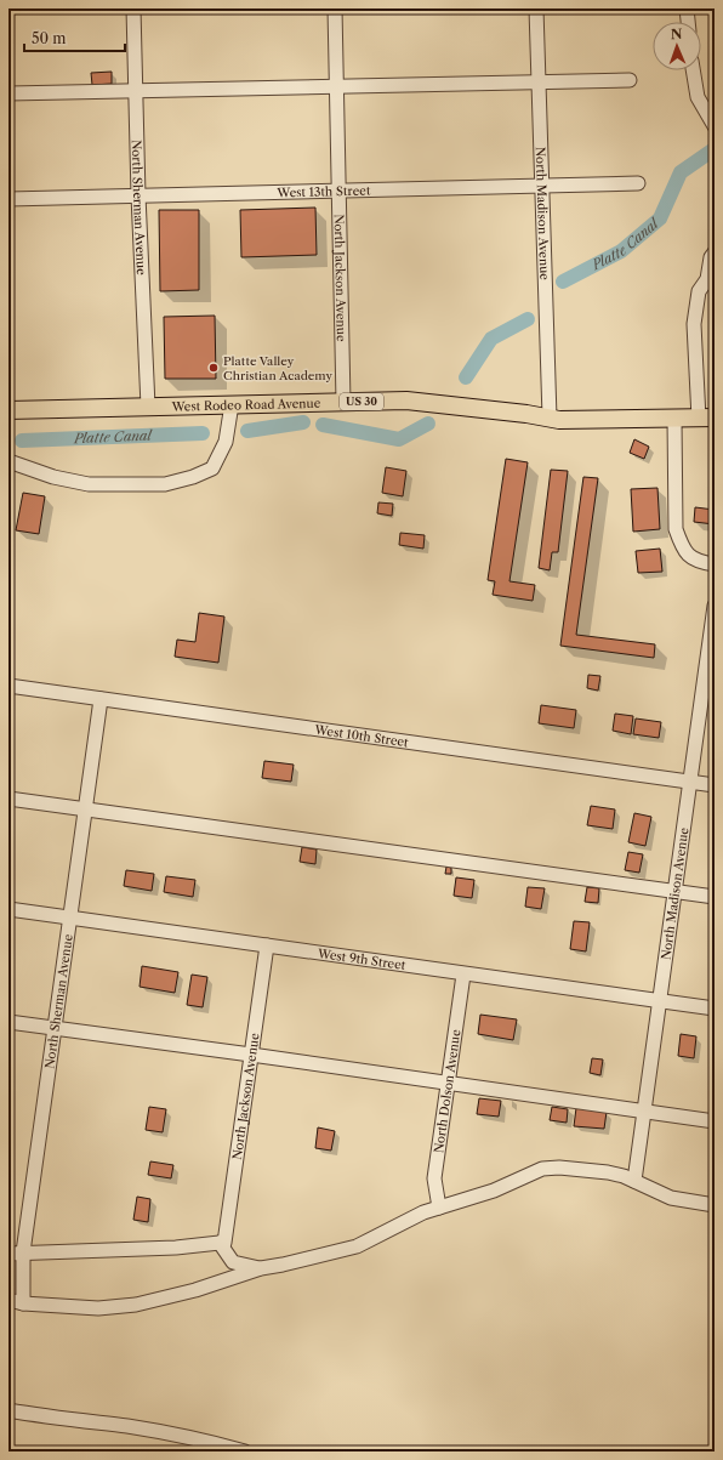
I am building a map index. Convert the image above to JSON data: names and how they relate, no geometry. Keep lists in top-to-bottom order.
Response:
{
  "streets": {
    "main road": ["US 30", "West Rodeo Road Avenue"],
    "street": [
      "West 13th Street",
      "North Sherman Avenue",
      "North Madison Avenue",
      "North Jackson Avenue",
      "West 10th Street",
      "West 9th Street",
      "North Dolson Avenue"
    ]
  },
  "crossings": [
    ["West 13th Street", "North Sherman Avenue"],
    ["West 13th Street", "North Madison Avenue"],
    ["West 13th Street", "North Jackson Avenue"],
    ["North Sherman Avenue", "West Rodeo Road Avenue"],
    ["North Sherman Avenue", "West 10th Street"],
    ["North Sherman Avenue", "West 9th Street"],
    ["North Madison Avenue", "West Rodeo Road Avenue"],
    ["North Madison Avenue", "West 10th Street"],
    ["North Madison Avenue", "West 9th Street"],
    ["North Jackson Avenue", "West Rodeo Road Avenue"],
    ["North Jackson Avenue", "West 9th Street"],
    ["West 9th Street", "North Dolson Avenue"]
  ],
  "water": ["Platte Canal"],
  "places": ["Platte Valley Christian Academy"],
  "scale_bar": "50 m",
  "north": "top"
}
